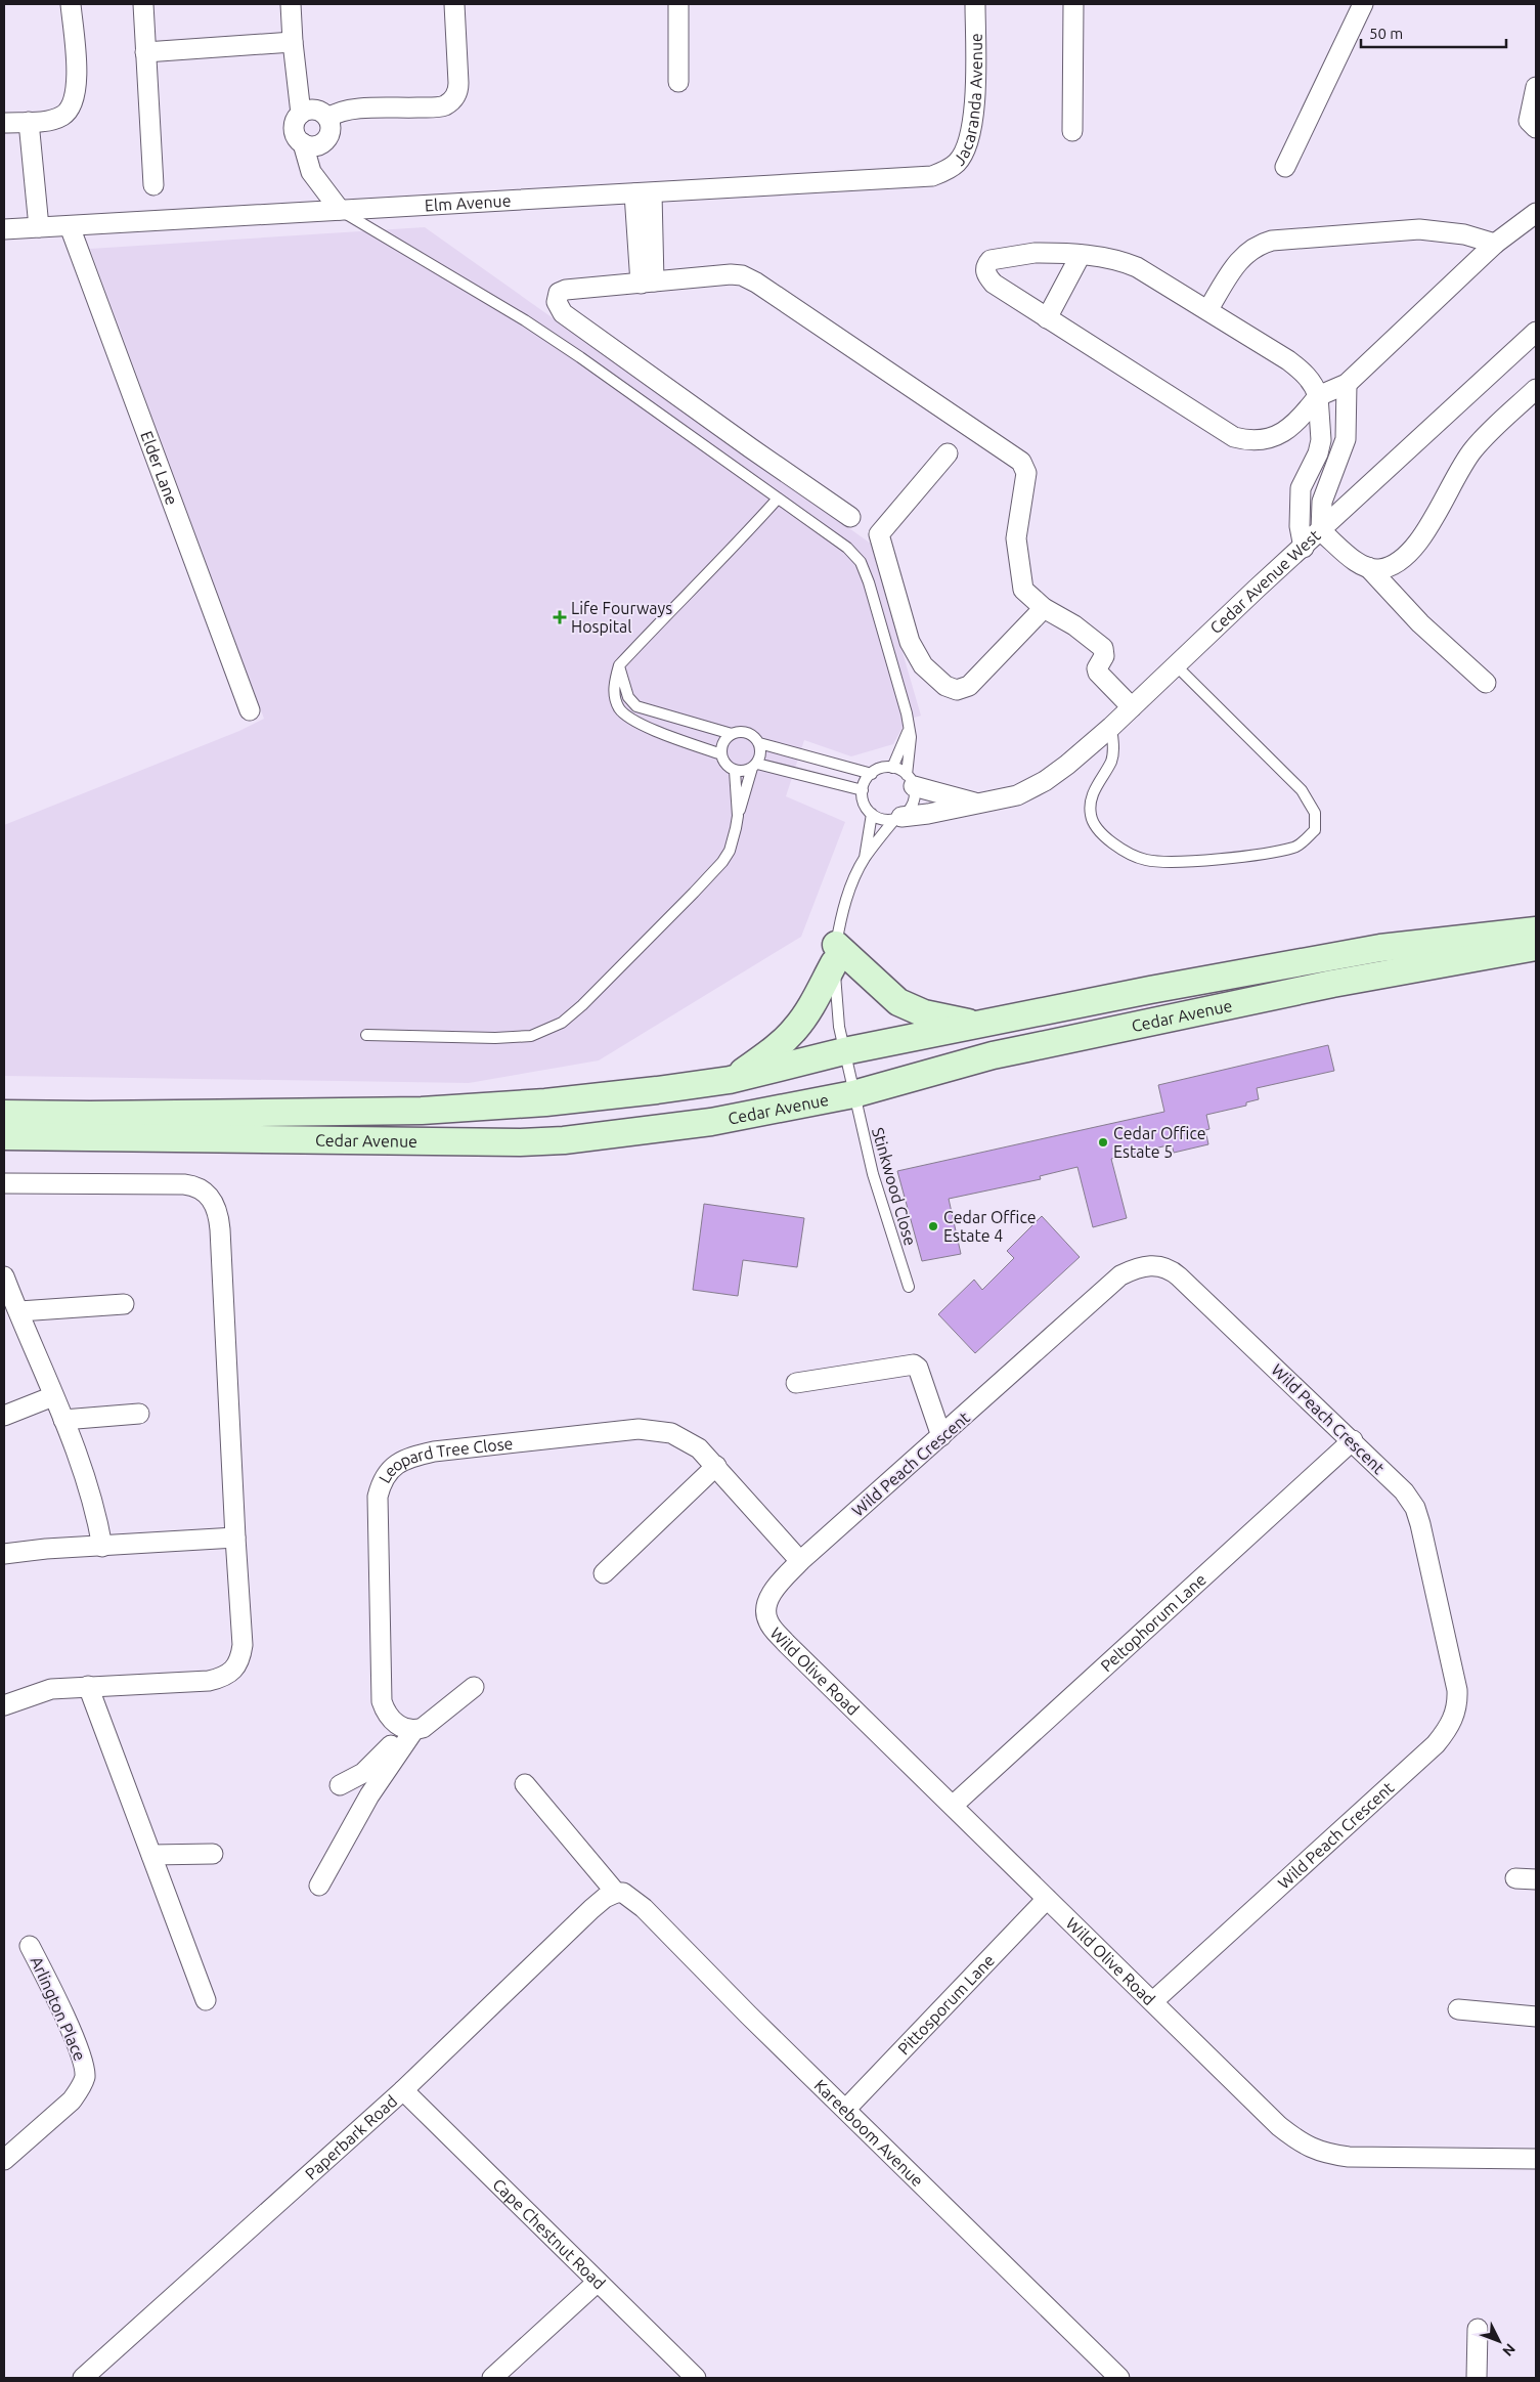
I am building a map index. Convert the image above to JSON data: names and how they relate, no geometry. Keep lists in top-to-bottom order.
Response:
{
  "streets": {
    "main road": ["Cedar Avenue"],
    "street": [
      "Jacaranda Avenue",
      "Elm Avenue",
      "Elder Lane",
      "Cedar Avenue West",
      "Wild Peach Crescent",
      "Leopard Tree Close",
      "Peltophorum Lane",
      "Wild Olive Road",
      "Pittosporum Lane",
      "Arlington Place",
      "Kareeboom Avenue",
      "Paperbark Road",
      "Cape Chestnut Road"
    ],
    "lane": ["Stinkwood Close"]
  },
  "crossings": [
    ["Jacaranda Avenue", "Elm Avenue"],
    ["Elm Avenue", "Elder Lane"],
    ["Cedar Avenue", "Stinkwood Close"],
    ["Wild Peach Crescent", "Leopard Tree Close"],
    ["Wild Peach Crescent", "Peltophorum Lane"],
    ["Wild Peach Crescent", "Wild Olive Road"],
    ["Peltophorum Lane", "Wild Olive Road"],
    ["Wild Olive Road", "Pittosporum Lane"],
    ["Pittosporum Lane", "Kareeboom Avenue"],
    ["Kareeboom Avenue", "Paperbark Road"],
    ["Paperbark Road", "Cape Chestnut Road"]
  ],
  "places": {
    "health": ["Life Fourways Hospital"],
    "other": ["Cedar Office Estate 5", "Cedar Office Estate 4"]
  },
  "scale_bar": "50 m",
  "north": "bottom right"
}
